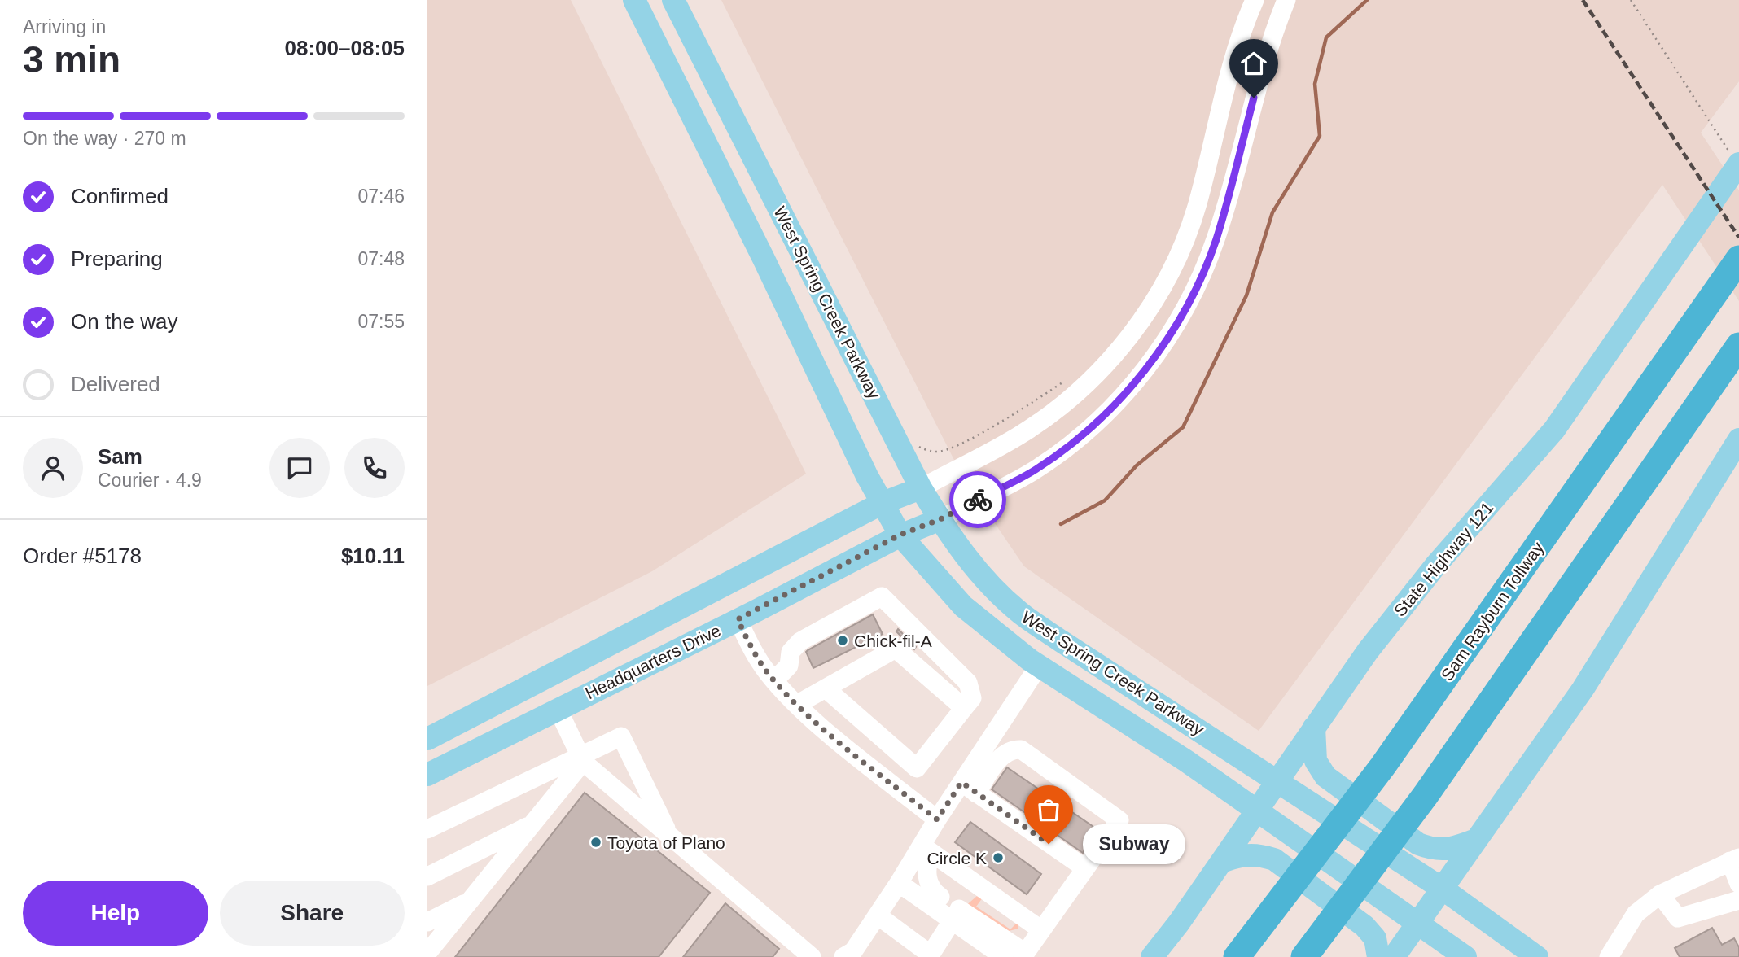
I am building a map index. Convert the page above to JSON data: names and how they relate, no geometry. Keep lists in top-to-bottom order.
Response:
{
  "streets": {
    "highway": ["Sam Rayburn Tollway"],
    "main road": ["West Spring Creek Parkway", "State Highway 121", "Headquarters Drive"]
  },
  "crossings": [
    ["West Spring Creek Parkway", "State Highway 121"],
    ["West Spring Creek Parkway", "Headquarters Drive"]
  ],
  "places": [
    "Chick-fil-A",
    "Toyota of Plano",
    "Subway",
    "Circle K"
  ],
  "page": {
    "heading": ["3 min", "Arriving in", "08:00–08:05"],
    "panel": [
      "Sam",
      "Courier · 4.9",
      "Order #5178",
      "$10.11"
    ],
    "bar": "On the way · 270 m",
    "list": [
      ["Confirmed", "07:46"],
      ["Preparing", "07:48"],
      ["On the way", "07:55"],
      "Delivered"
    ],
    "bubble": "Subway",
    "buttons": ["Help", "Share"]
  }
}
